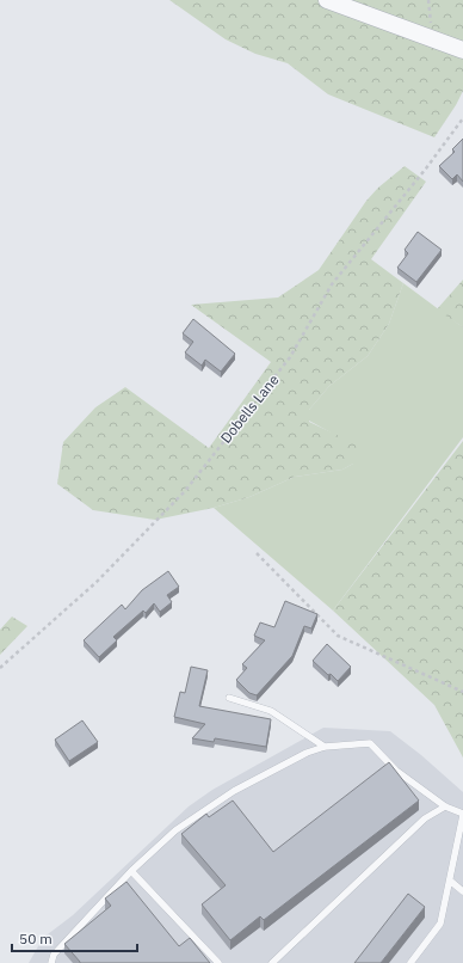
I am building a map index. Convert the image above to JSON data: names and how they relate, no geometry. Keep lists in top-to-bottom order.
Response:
{
  "streets": {
    "path": ["Dobells Lane"]
  },
  "scale_bar": "50 m"
}
